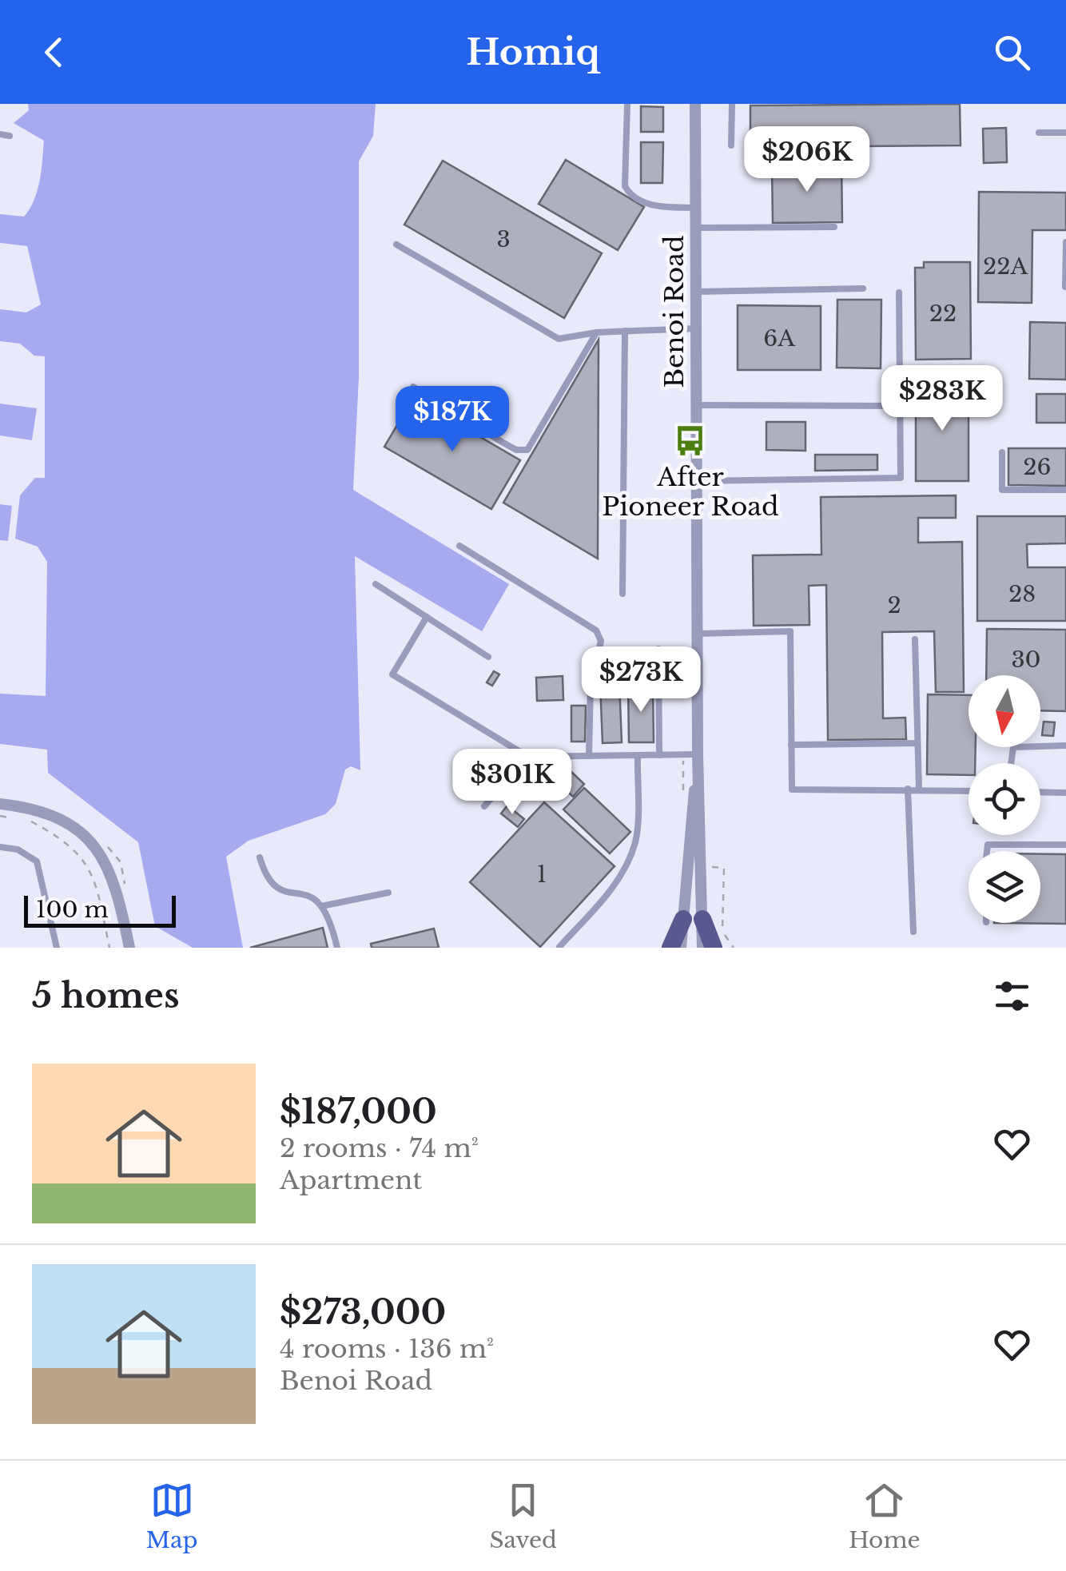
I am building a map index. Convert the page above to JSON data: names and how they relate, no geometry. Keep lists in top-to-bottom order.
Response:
{
  "streets": {
    "street": ["Benoi Road"]
  },
  "places": {
    "bus stop": ["After Pioneer Road"]
  },
  "house_numbers": [
    "3",
    "22A",
    "22",
    "6A",
    "26",
    "28",
    "2",
    "30",
    "1"
  ],
  "scale_bar": "100 m",
  "north": "bottom",
  "page": {
    "header": "Homiq",
    "price": [
      "$206K",
      "$283K",
      "$187K",
      "$273K",
      "$301K"
    ],
    "scale": "100 m",
    "heading": "5 homes",
    "list": [
      {
        "name": "$187,000",
        "note": "2 rooms · 74 m² · Apartment"
      },
      {
        "name": "$273,000",
        "note": "4 rooms · 136 m² · Benoi Road"
      }
    ],
    "tabs": ["Map", "Saved", "Home"]
  }
}
